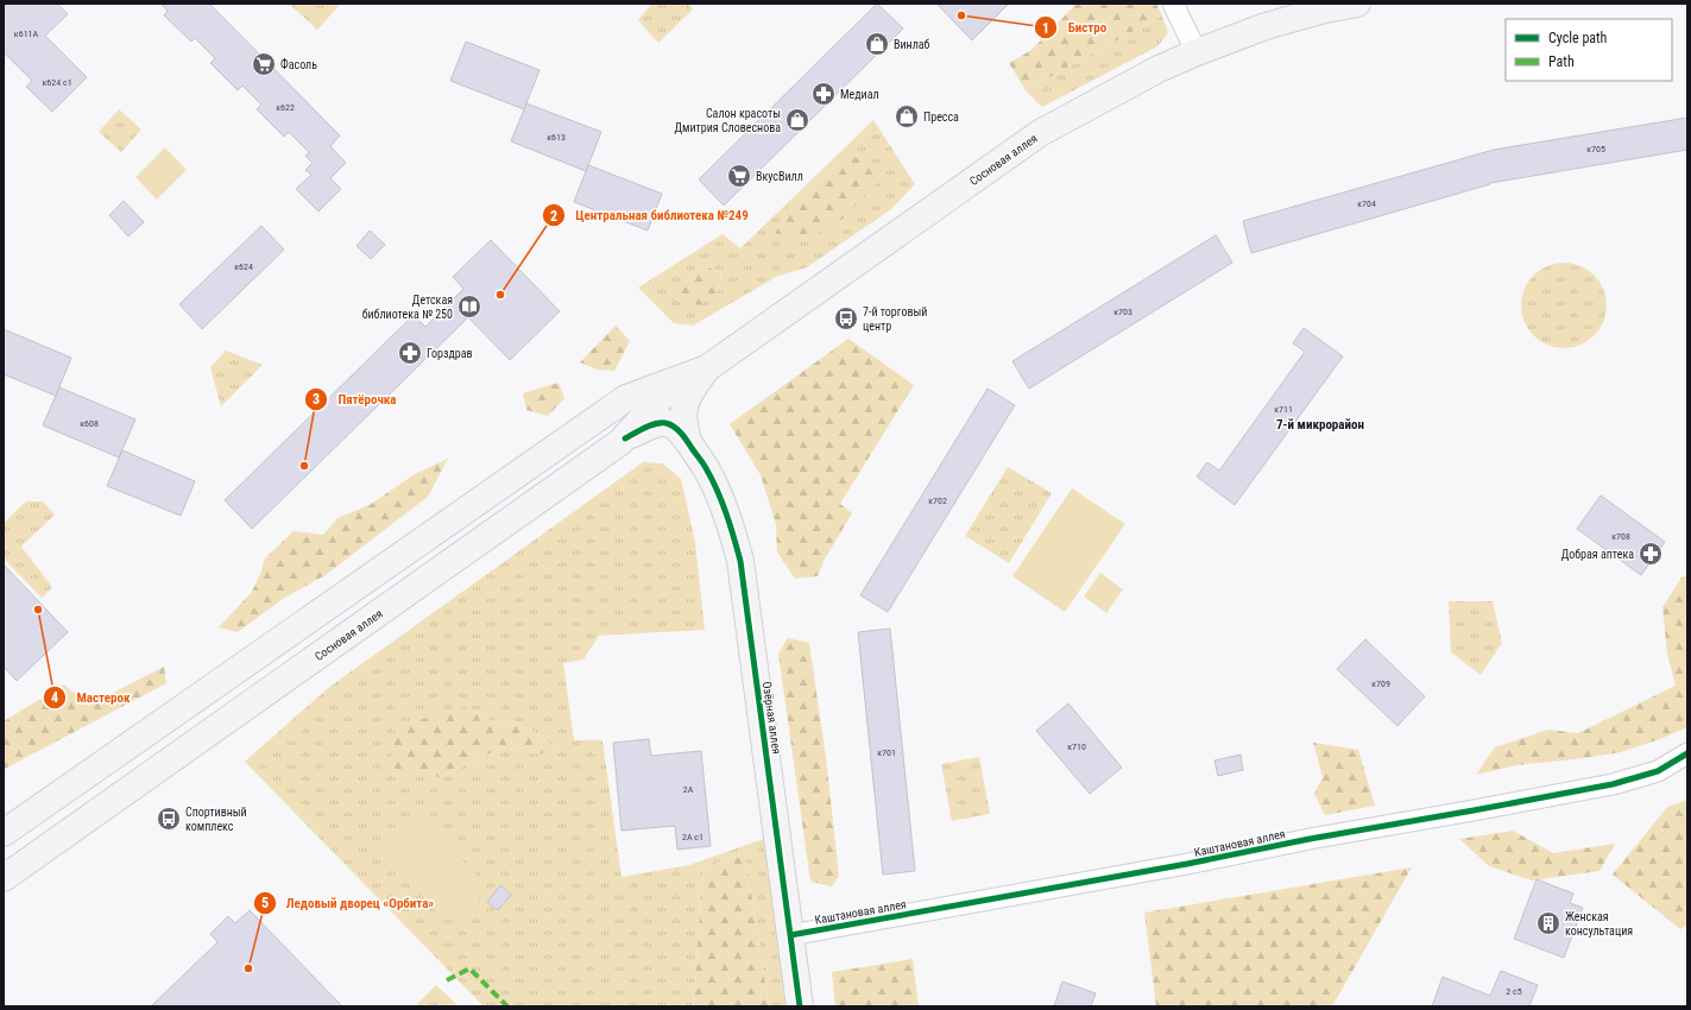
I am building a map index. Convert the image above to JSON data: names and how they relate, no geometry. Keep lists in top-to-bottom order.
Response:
{
  "streets": {
    "main road": ["Сосновая аллея", "Озёрная аллея"],
    "street": ["Каштановая аллея"]
  },
  "crossings": [
    ["Озёрная аллея", "Каштановая аллея"]
  ],
  "districts": ["7-й микрорайон"],
  "places": {
    "other": [
      "Бистро",
      "Центральная библиотека №249",
      "Пятёрочка",
      "Мастерок",
      "Ледовый дворец «Орбита»"
    ],
    "shop": ["Винлаб", "Пресса", "Салон красоты Дмитрия Словеснова"],
    "supermarket": ["Фасоль", "ВкусВилл"],
    "pharmacy": ["Медиал", "Горздрав", "Добрая аптека"],
    "library": ["Детская библиотека № 250"],
    "bus stop": ["7-й торговый центр", "Спортивный комплекс"],
    "building": ["Женская консультация"]
  },
  "house_numbers": [
    "к611А",
    "к624 с1",
    "к622",
    "к613",
    "к705",
    "к704",
    "к624",
    "к703",
    "к711",
    "к608",
    "к702",
    "к708",
    "к709",
    "к710",
    "к701",
    "2А",
    "2А с1",
    "2 с5"
  ],
  "legend": ["Cycle path", "Path"]
}
